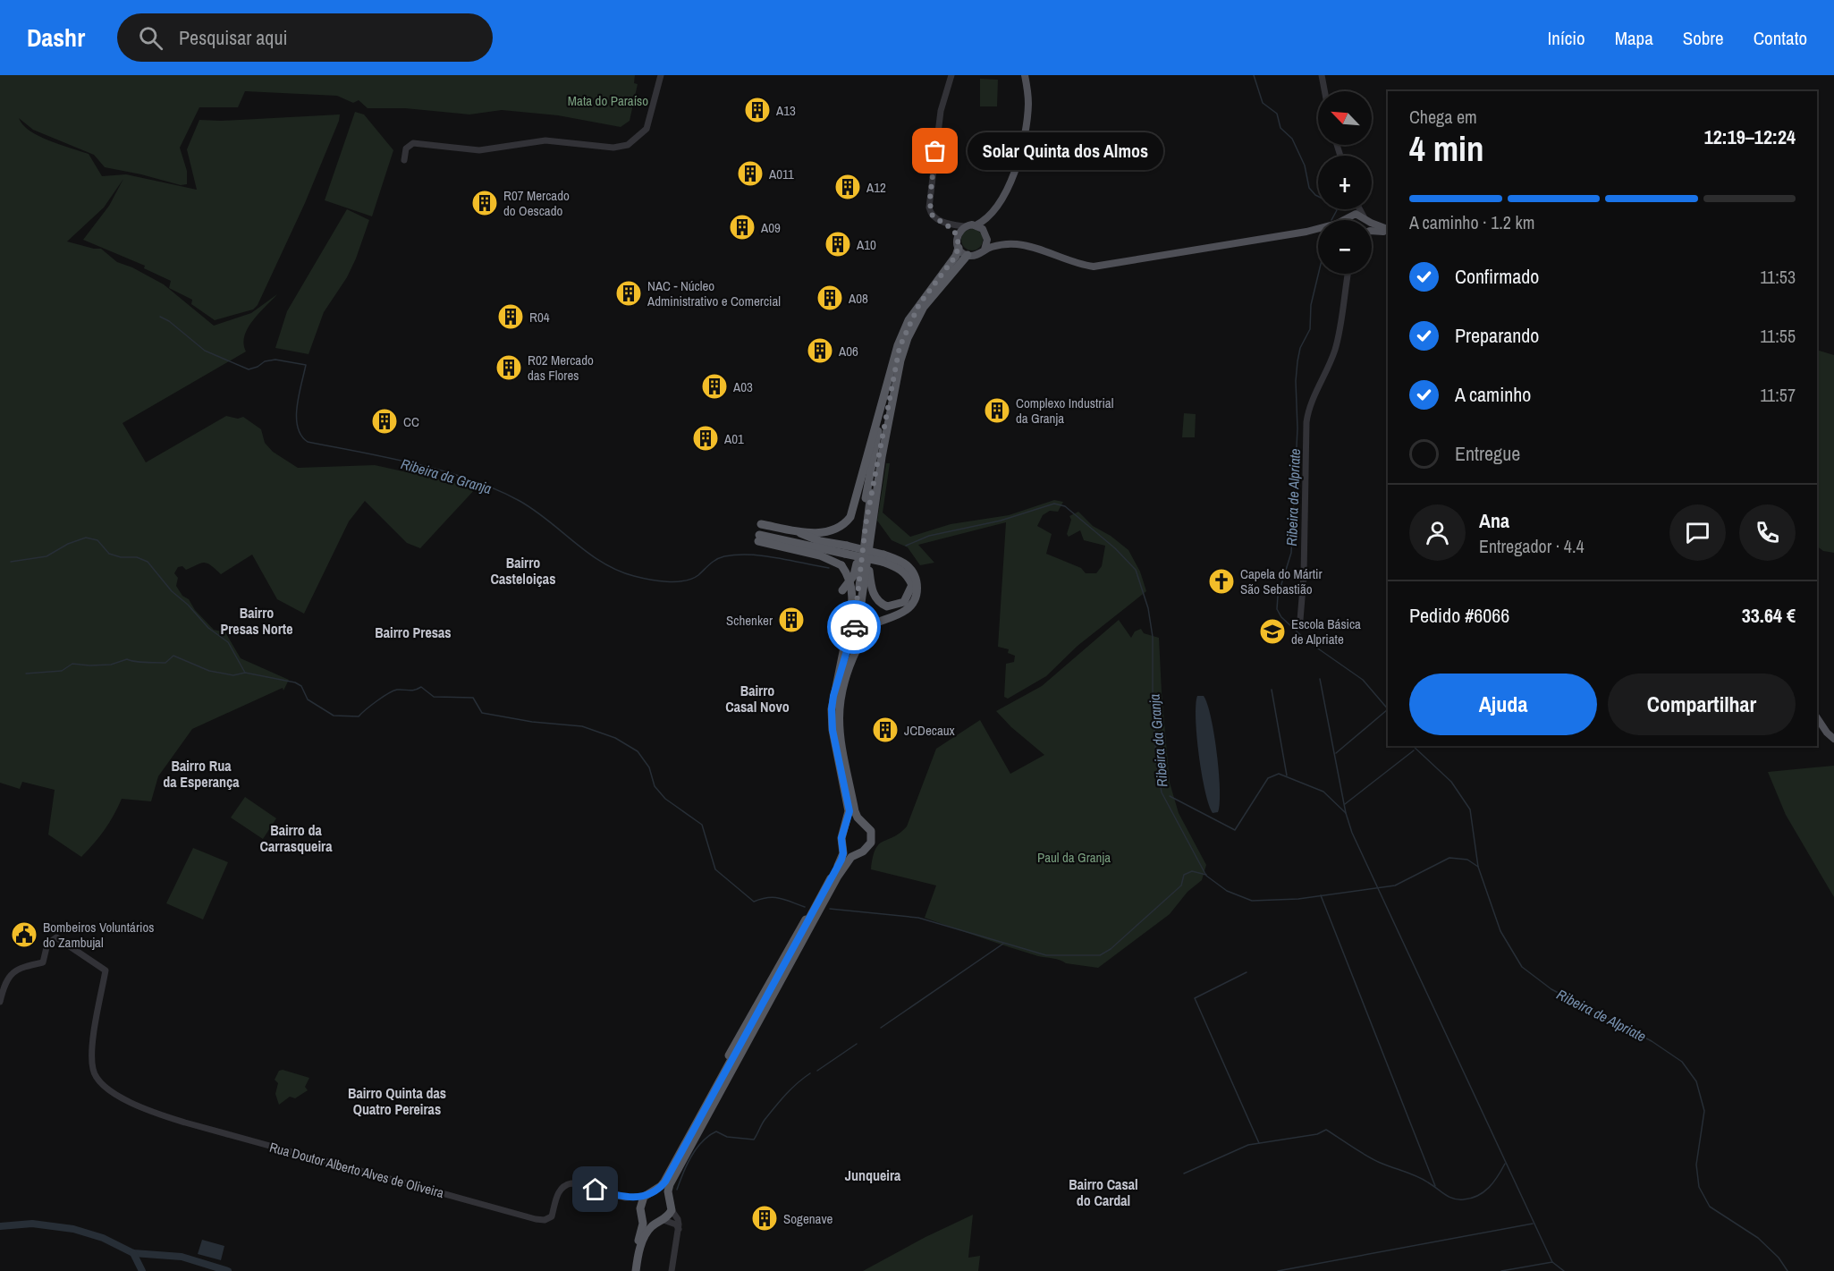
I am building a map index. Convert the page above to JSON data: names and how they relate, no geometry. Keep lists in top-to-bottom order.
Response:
{
  "streets": {
    "street": ["Rua Doutor Alberto Alves de Oliveira"]
  },
  "districts": [
    "Bairro Casteloiças",
    "Bairro Presas Norte",
    "Bairro Presas",
    "Bairro Casal Novo",
    "Bairro Rua da Esperança",
    "Bairro da Carrasqueira",
    "Bairro Quinta das Quatro Pereiras",
    "Junqueira",
    "Bairro Casal do Cardal"
  ],
  "water": ["Ribeira da Granja", "Ribeira de Alpriate"],
  "parks": ["Mata do Paraíso", "Paul da Granja"],
  "places": {
    "building": [
      "A13",
      "A011",
      "A12",
      "R07 Mercado do Oescado",
      "A09",
      "A10",
      "NAC - Núcleo Administrativo e Comercial",
      "A08",
      "R04",
      "A06",
      "R02 Mercado das Flores",
      "A03",
      "Complexo Industrial da Granja",
      "CC",
      "A01",
      "Schenker",
      "JCDecaux",
      "Sogenave"
    ],
    "other": ["Solar Quinta dos Almos"],
    "church": ["Capela do Mártir São Sebastião"],
    "school or university": ["Escola Básica de Alpriate"],
    "public building": ["Bombeiros Voluntários do Zambujal"]
  },
  "north": "top left",
  "page": {
    "header": "Dashr",
    "search": "Pesquisar aqui",
    "nav": [
      "Início",
      "Mapa",
      "Sobre",
      "Contato"
    ],
    "map_buttons": ["+", "−"],
    "heading": ["4 min", "Chega em", "12:19–12:24"],
    "panel": [
      "Ana",
      "Entregador · 4.4",
      "Pedido #6066",
      "33.64 €"
    ],
    "bubble": "Solar Quinta dos Almos",
    "bar": "A caminho · 1.2 km",
    "list": [
      ["Confirmado", "11:53"],
      ["Preparando", "11:55"],
      ["A caminho", "11:57"],
      "Entregue"
    ],
    "buttons": ["Ajuda", "Compartilhar"]
  }
}
